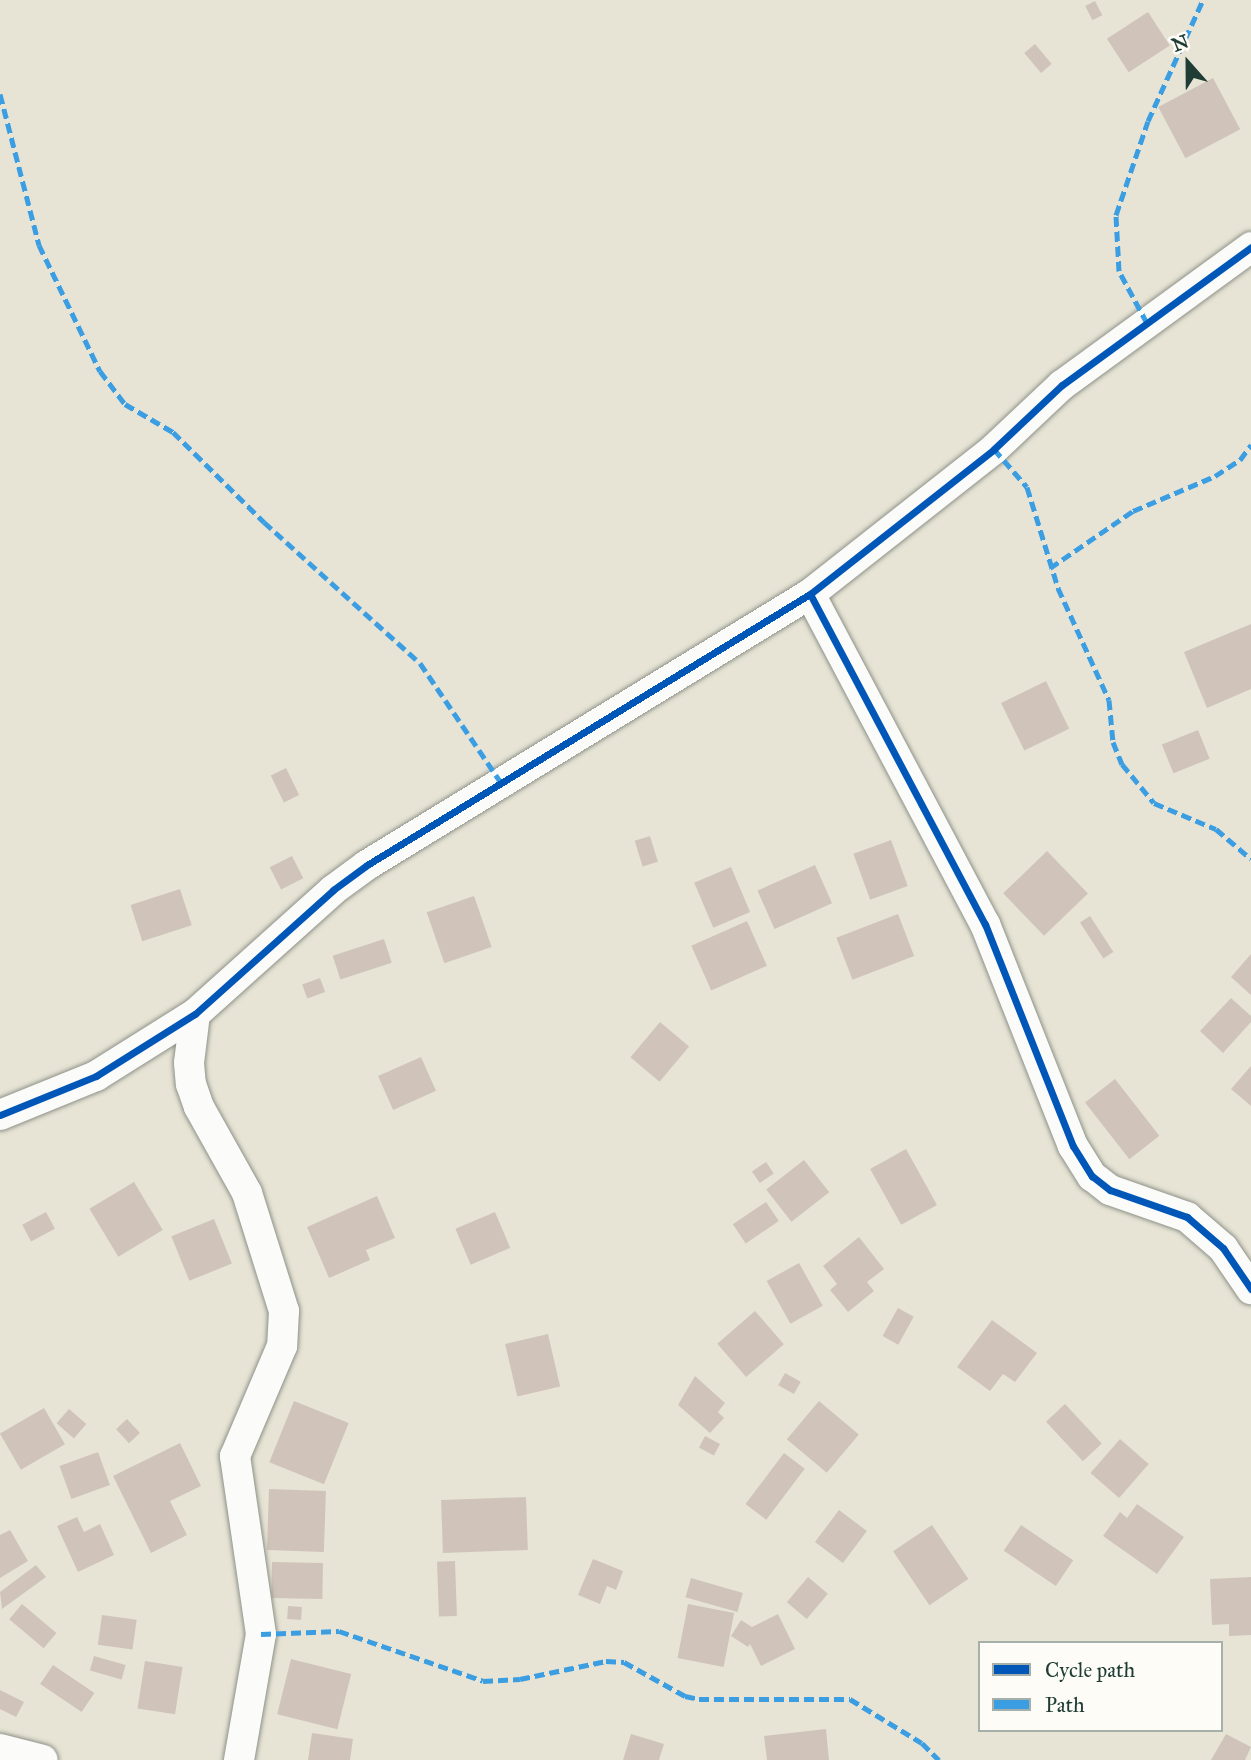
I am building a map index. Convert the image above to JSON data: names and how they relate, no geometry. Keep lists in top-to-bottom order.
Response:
{
  "legend": ["Cycle path", "Path"],
  "north": "top"
}
